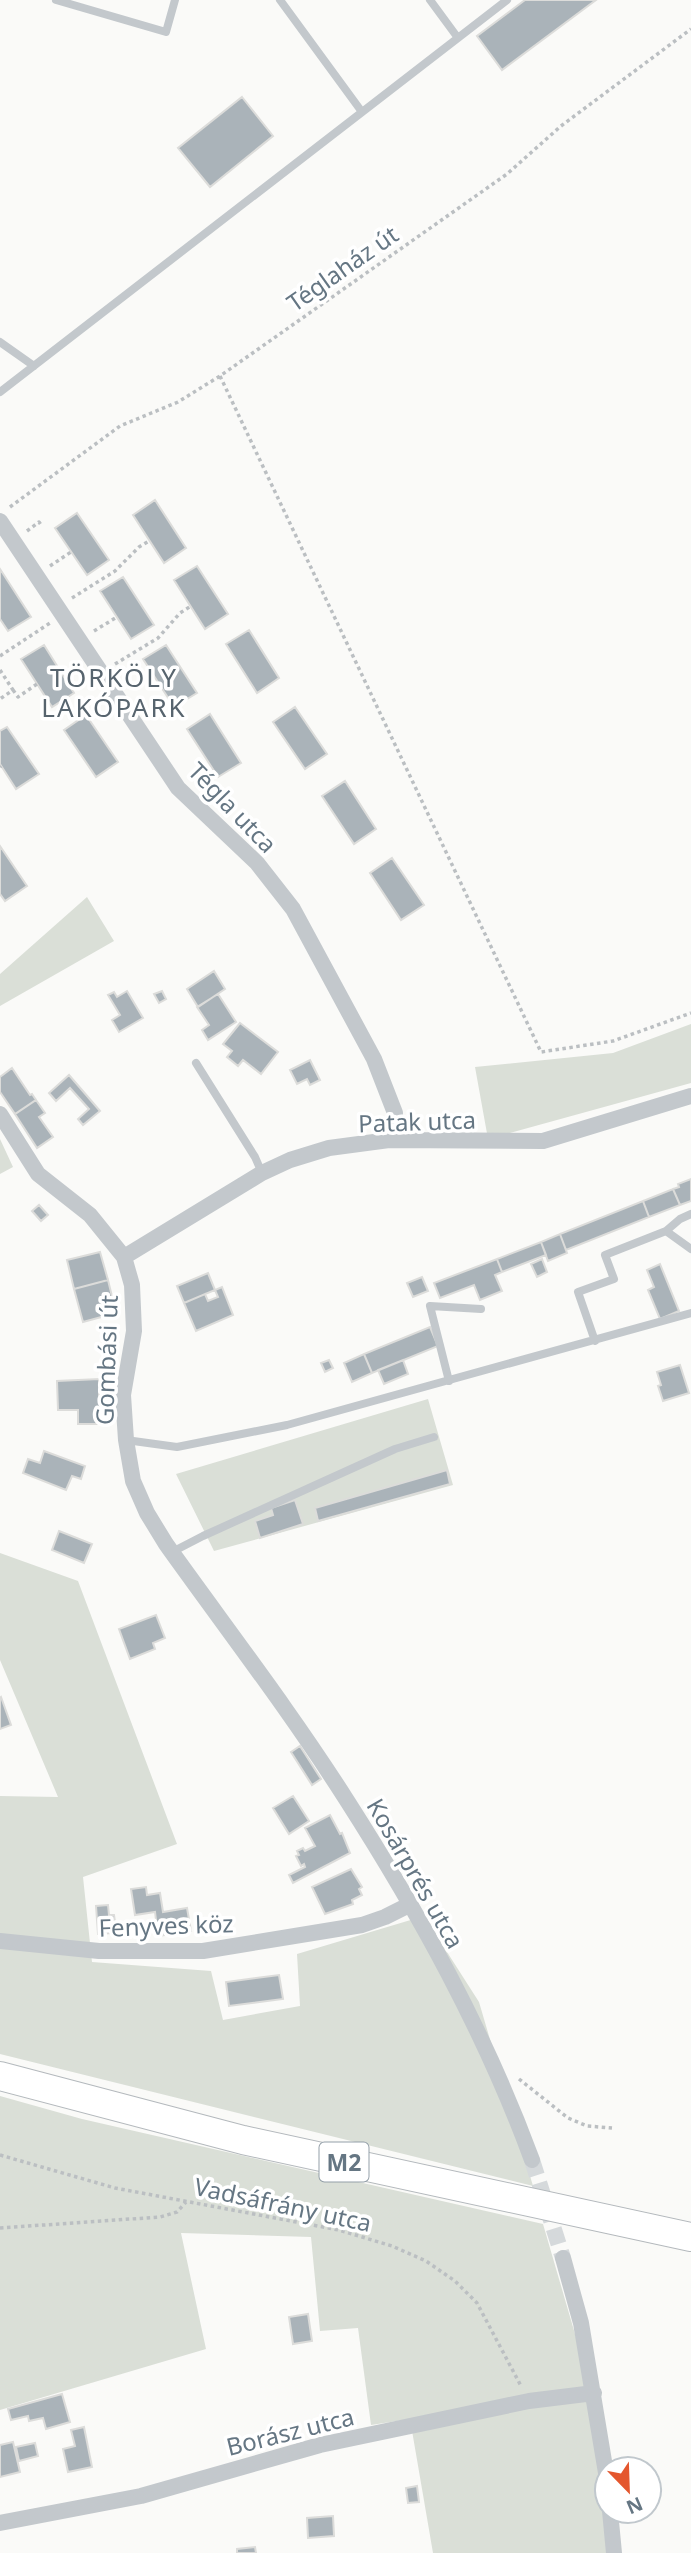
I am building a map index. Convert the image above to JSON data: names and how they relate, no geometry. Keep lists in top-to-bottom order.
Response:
{
  "streets": {
    "highway": ["M2"],
    "street": [
      "Tégla utca",
      "Patak utca",
      "Gombási út",
      "Kosárprés utca",
      "Fenyves köz",
      "Borász utca"
    ],
    "path": ["Téglaház út", "Vadsáfrány utca"]
  },
  "crossings": [
    ["Tégla utca", "Patak utca"],
    ["Patak utca", "Gombási út"],
    ["Gombási út", "Kosárprés utca"],
    ["Kosárprés utca", "Fenyves köz"],
    ["Vadsáfrány utca", "Borász utca"]
  ],
  "districts": ["TÖRKÖLY LAKÓPARK"],
  "north": "bottom right"
}
